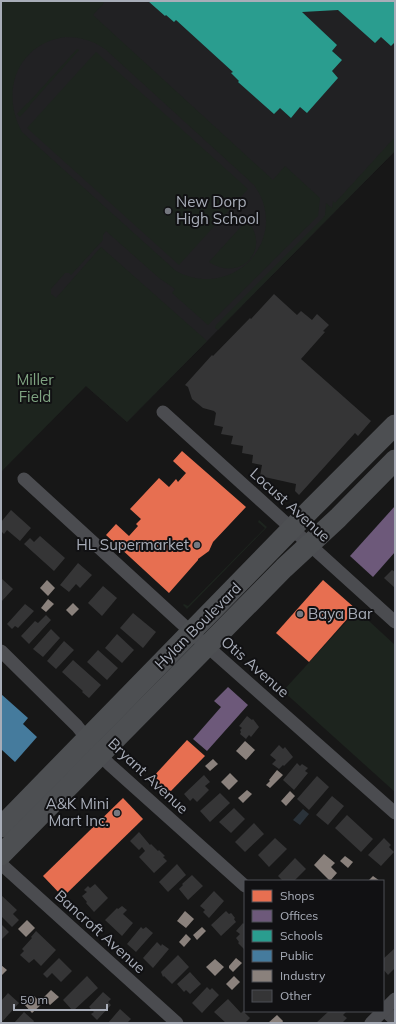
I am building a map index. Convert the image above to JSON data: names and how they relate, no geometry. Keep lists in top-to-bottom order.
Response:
{
  "streets": {
    "main road": ["Hylan Boulevard"],
    "street": [
      "Locust Avenue",
      "Otis Avenue",
      "Bryant Avenue",
      "Bancroft Avenue"
    ]
  },
  "crossings": [
    ["Locust Avenue", "Hylan Boulevard"],
    ["Hylan Boulevard", "Otis Avenue"],
    ["Hylan Boulevard", "Bryant Avenue"]
  ],
  "parks": ["Miller Field"],
  "places": [
    "New Dorp High School",
    "HL Supermarket",
    "Baya Bar",
    "A&K Mini Mart Inc."
  ],
  "legend": [
    "Shops",
    "Offices",
    "Schools",
    "Public",
    "Industry",
    "Other"
  ],
  "scale_bar": "50 m"
}
